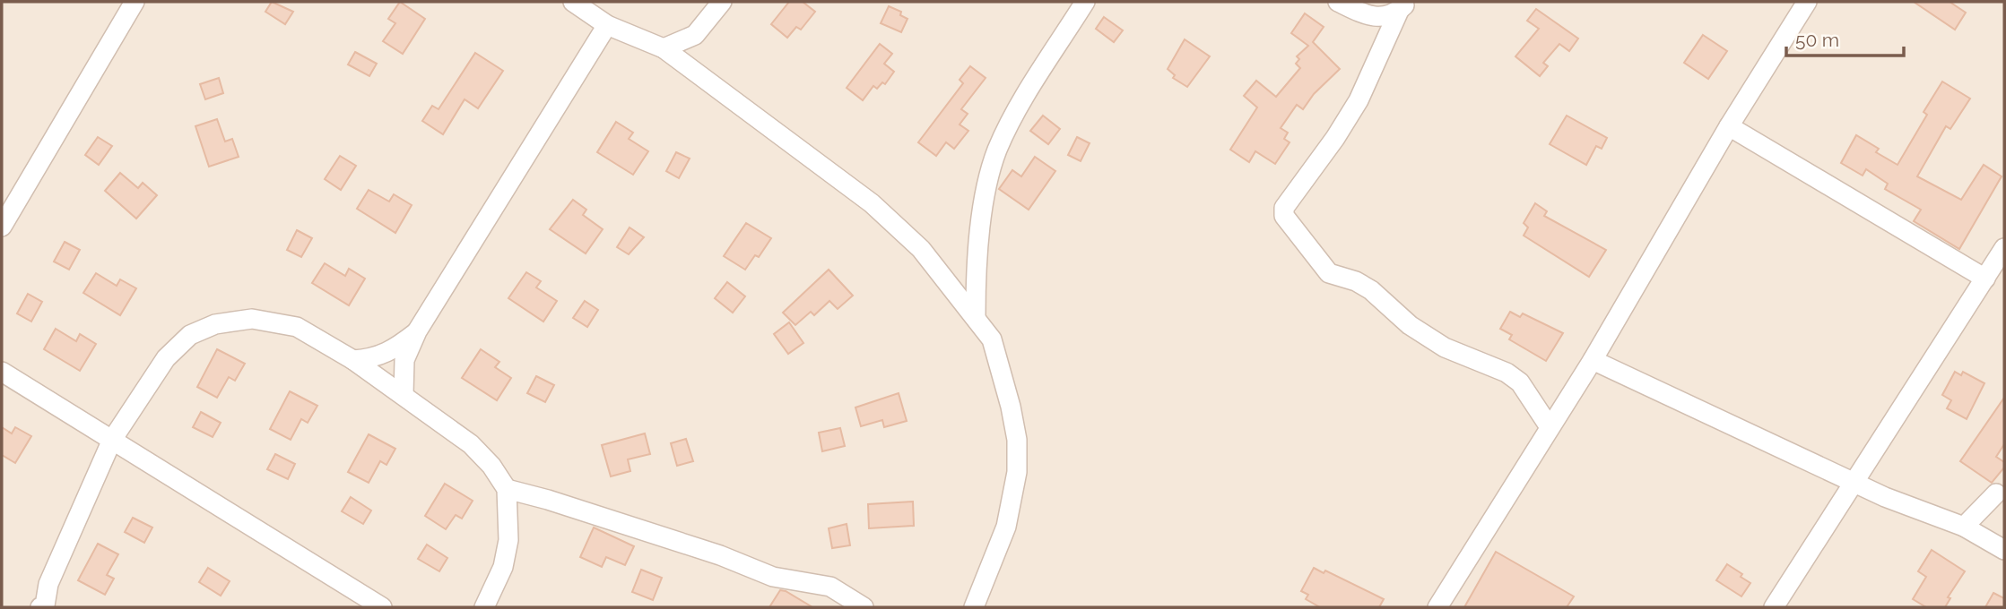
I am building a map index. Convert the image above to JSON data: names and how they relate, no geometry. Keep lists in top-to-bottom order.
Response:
{
  "scale_bar": "50 m"
}
